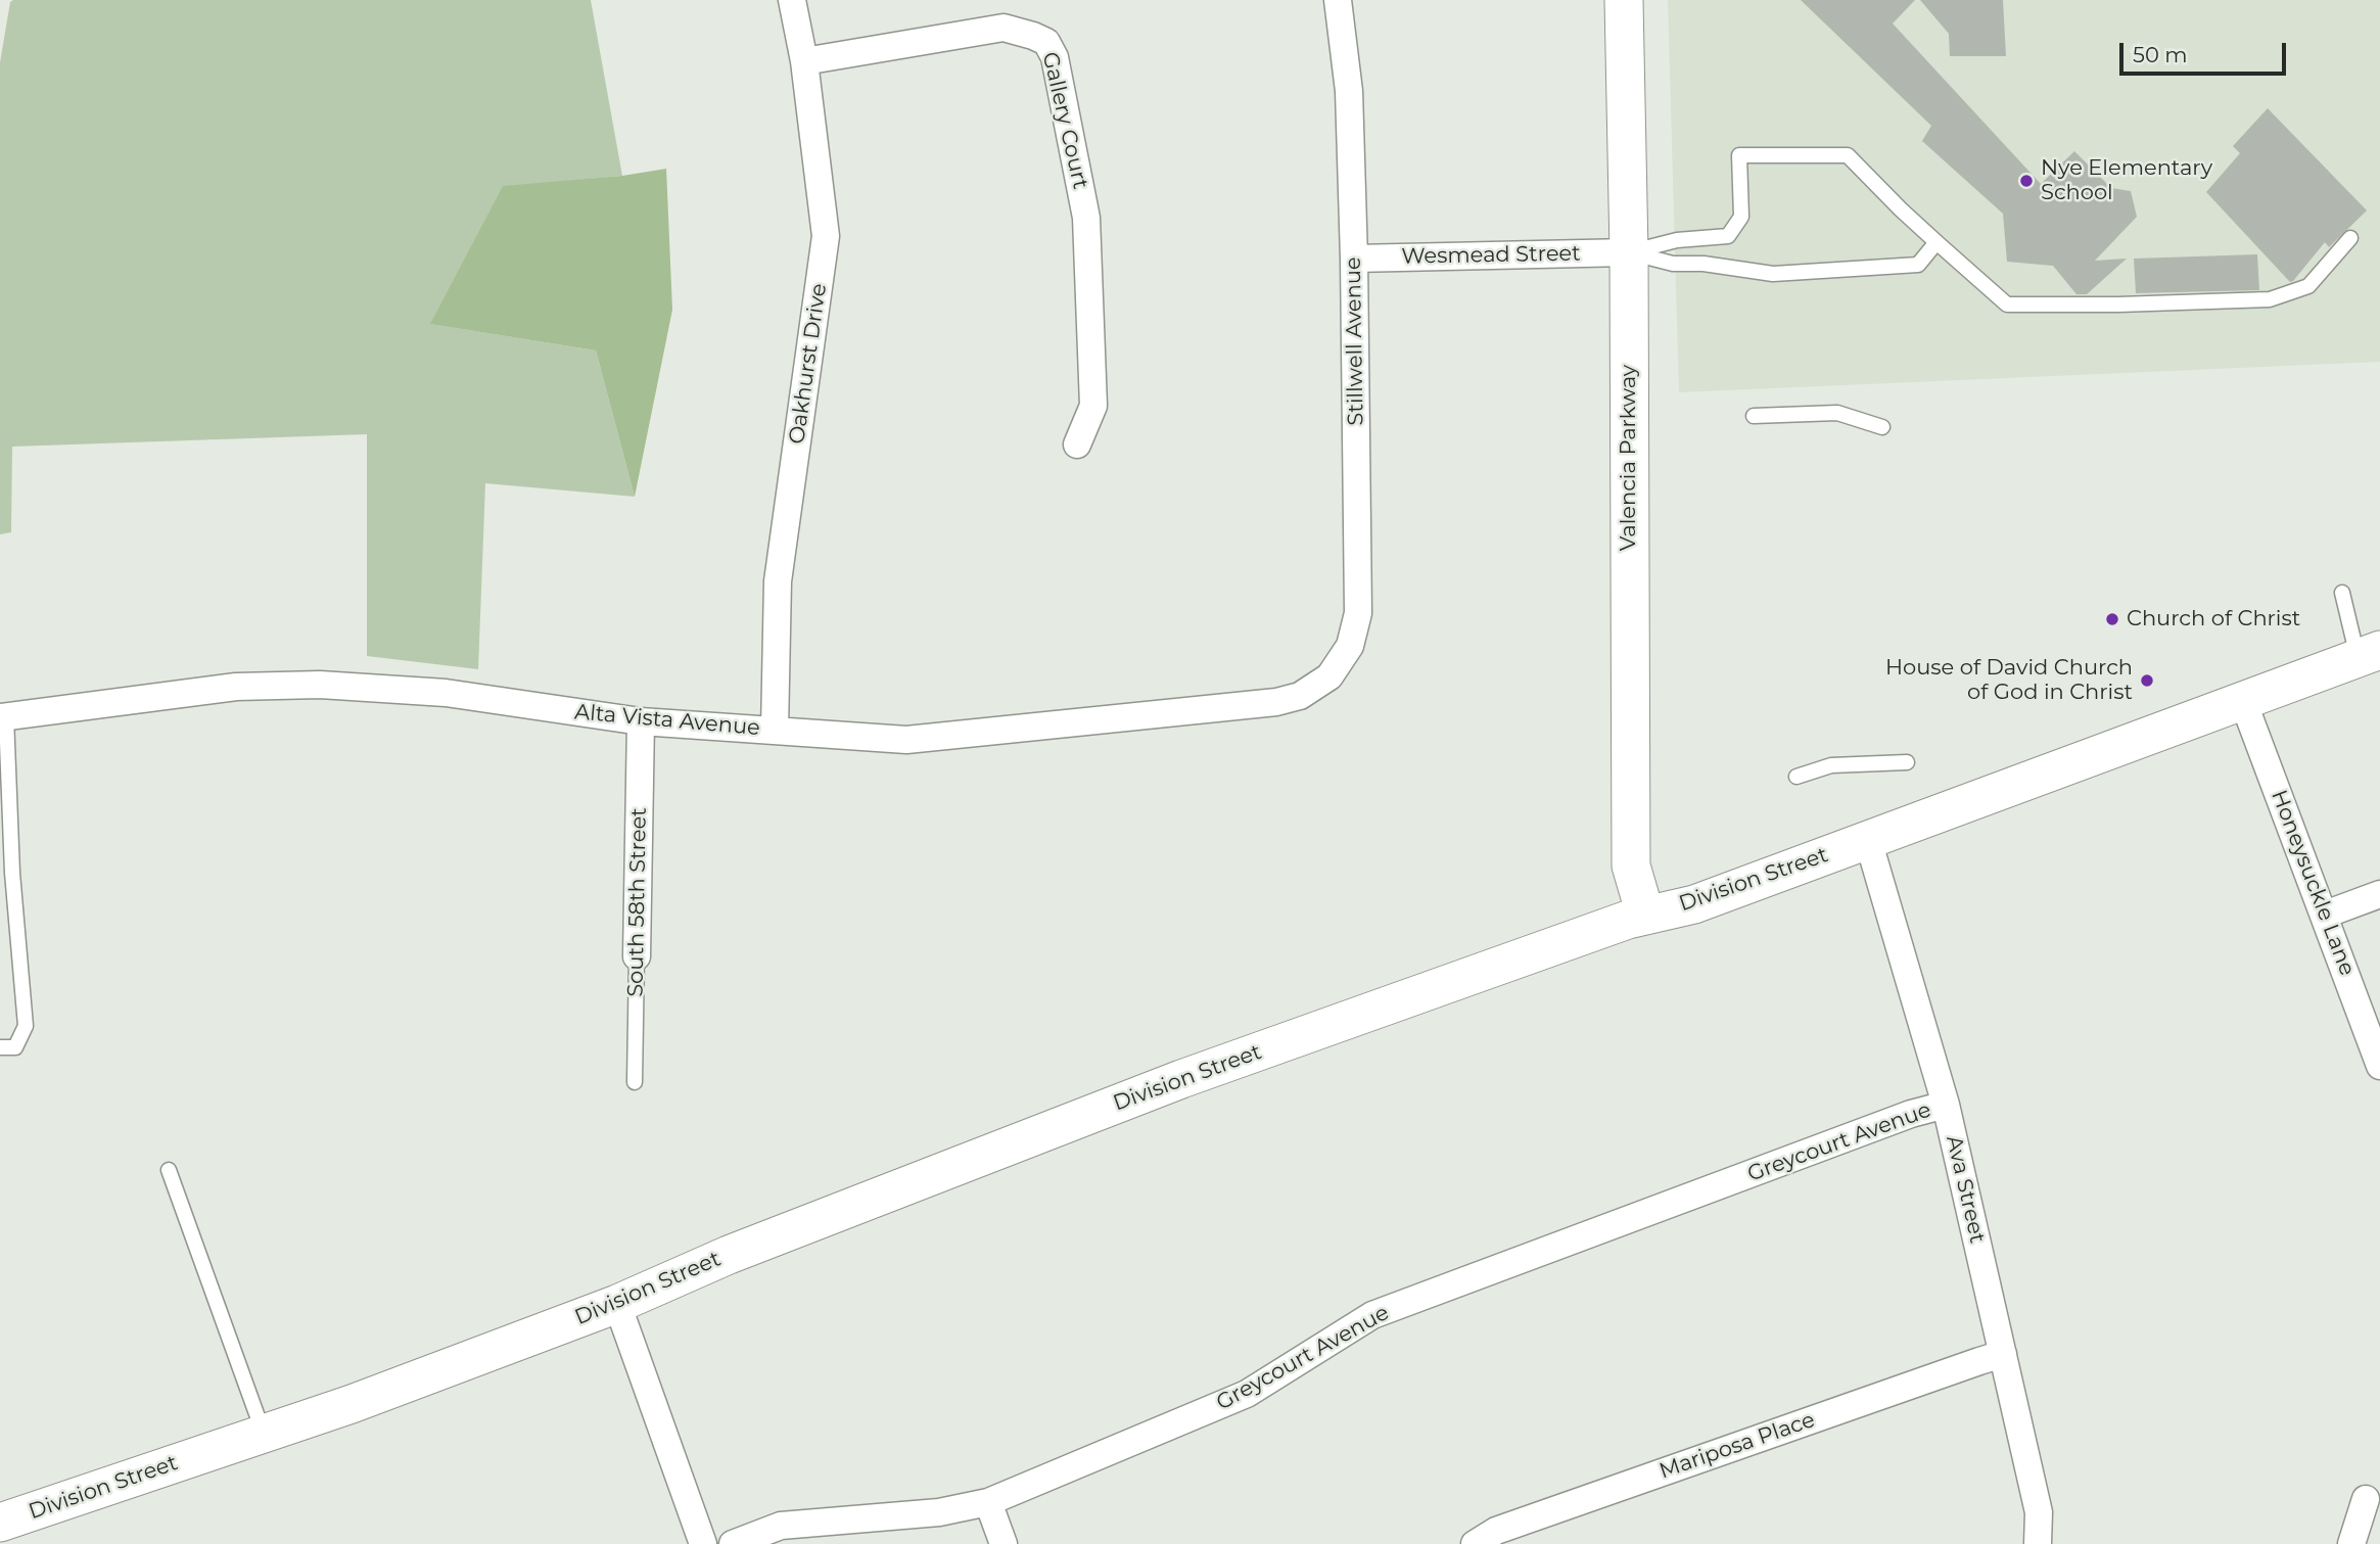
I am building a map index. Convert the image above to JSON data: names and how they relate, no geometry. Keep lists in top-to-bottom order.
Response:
{
  "streets": {
    "main road": ["Valencia Parkway", "Division Street"],
    "street": [
      "Gallery Court",
      "Wesmead Street",
      "Stillwell Avenue",
      "Oakhurst Drive",
      "Alta Vista Avenue",
      "Honeysuckle Lane",
      "South 58th Street",
      "Greycourt Avenue",
      "Ava Street",
      "Mariposa Place"
    ]
  },
  "crossings": [
    ["Gallery Court", "Oakhurst Drive"],
    ["Wesmead Street", "Stillwell Avenue"],
    ["Wesmead Street", "Valencia Parkway"],
    ["Stillwell Avenue", "Alta Vista Avenue"],
    ["Oakhurst Drive", "Alta Vista Avenue"],
    ["Valencia Parkway", "Division Street"],
    ["Alta Vista Avenue", "South 58th Street"],
    ["Division Street", "Honeysuckle Lane"],
    ["Division Street", "Ava Street"],
    ["Greycourt Avenue", "Ava Street"],
    ["Ava Street", "Mariposa Place"]
  ],
  "places": ["Nye Elementary School", "Church of Christ", "House of David Church of God in Christ"],
  "scale_bar": "50 m"
}
